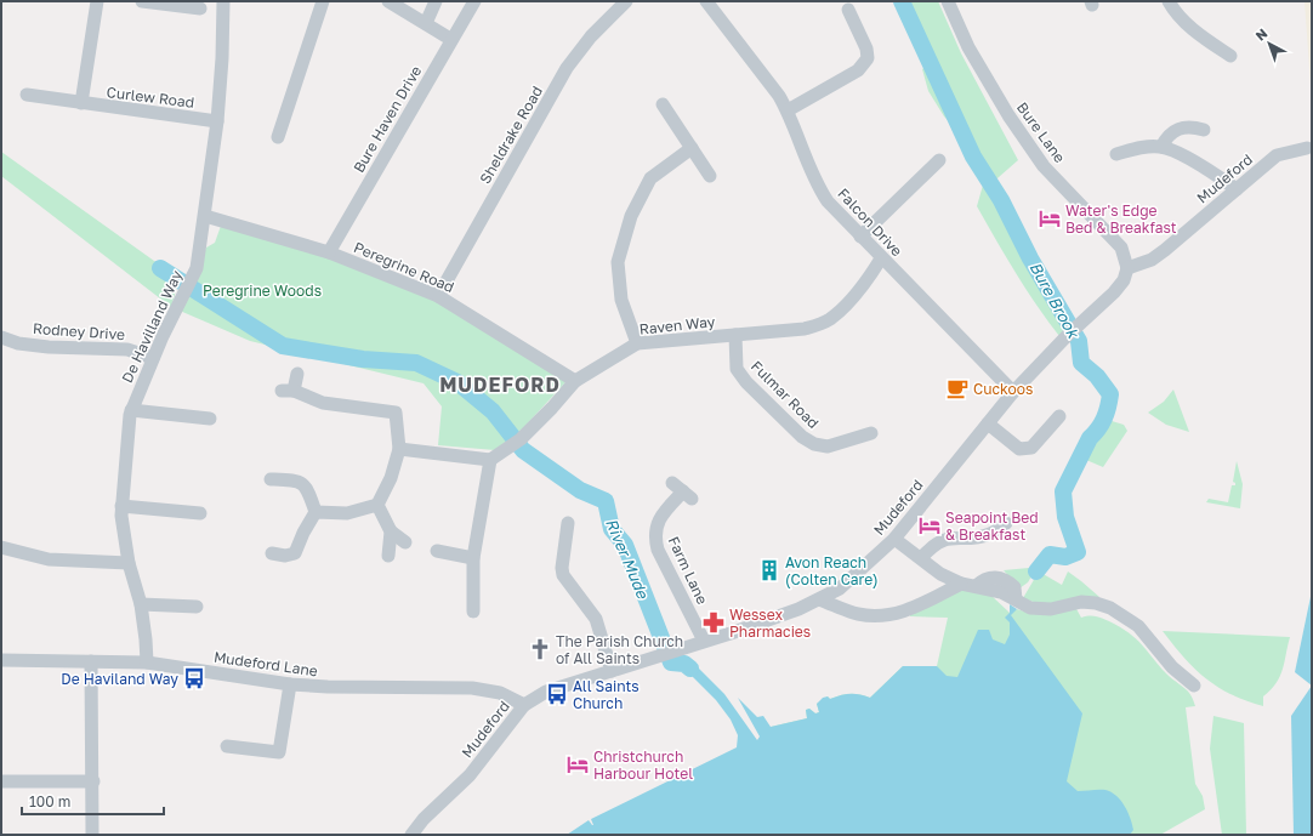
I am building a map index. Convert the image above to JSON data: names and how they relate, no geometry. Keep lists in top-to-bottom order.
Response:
{
  "streets": {
    "street": [
      "Curlew Road",
      "Bure Haven Drive",
      "Bure Lane",
      "Sheldrake Road",
      "Mudeford",
      "Falcon Drive",
      "Peregrine Road",
      "Raven Way",
      "De Havilland Way",
      "Rodney Drive",
      "Fulmar Road",
      "Farm Lane",
      "Mudeford Lane"
    ]
  },
  "crossings": [
    ["Curlew Road", "De Havilland Way"],
    ["Bure Haven Drive", "Peregrine Road"],
    ["Bure Lane", "Mudeford"],
    ["Sheldrake Road", "Peregrine Road"],
    ["Mudeford", "Falcon Drive"],
    ["Mudeford", "Farm Lane"],
    ["Mudeford", "Mudeford Lane"],
    ["Falcon Drive", "Raven Way"],
    ["Peregrine Road", "Raven Way"],
    ["Peregrine Road", "De Havilland Way"],
    ["Raven Way", "Fulmar Road"],
    ["De Havilland Way", "Rodney Drive"],
    ["De Havilland Way", "Mudeford Lane"]
  ],
  "districts": ["MUDEFORD"],
  "water": ["Bure Brook", "River Mude"],
  "parks": ["Peregrine Woods"],
  "places": {
    "hotel": ["Water's Edge Bed & Breakfast", "Seapoint Bed & Breakfast", "Christchurch Harbour Hotel"],
    "cafe": ["Cuckoos"],
    "building": ["Avon Reach (Colten Care)"],
    "pharmacy": ["Wessex Pharmacies"],
    "church": ["The Parish Church of All Saints"],
    "bus stop": ["De Haviland Way", "All Saints Church"]
  },
  "scale_bar": "100 m",
  "north": "top left"
}
